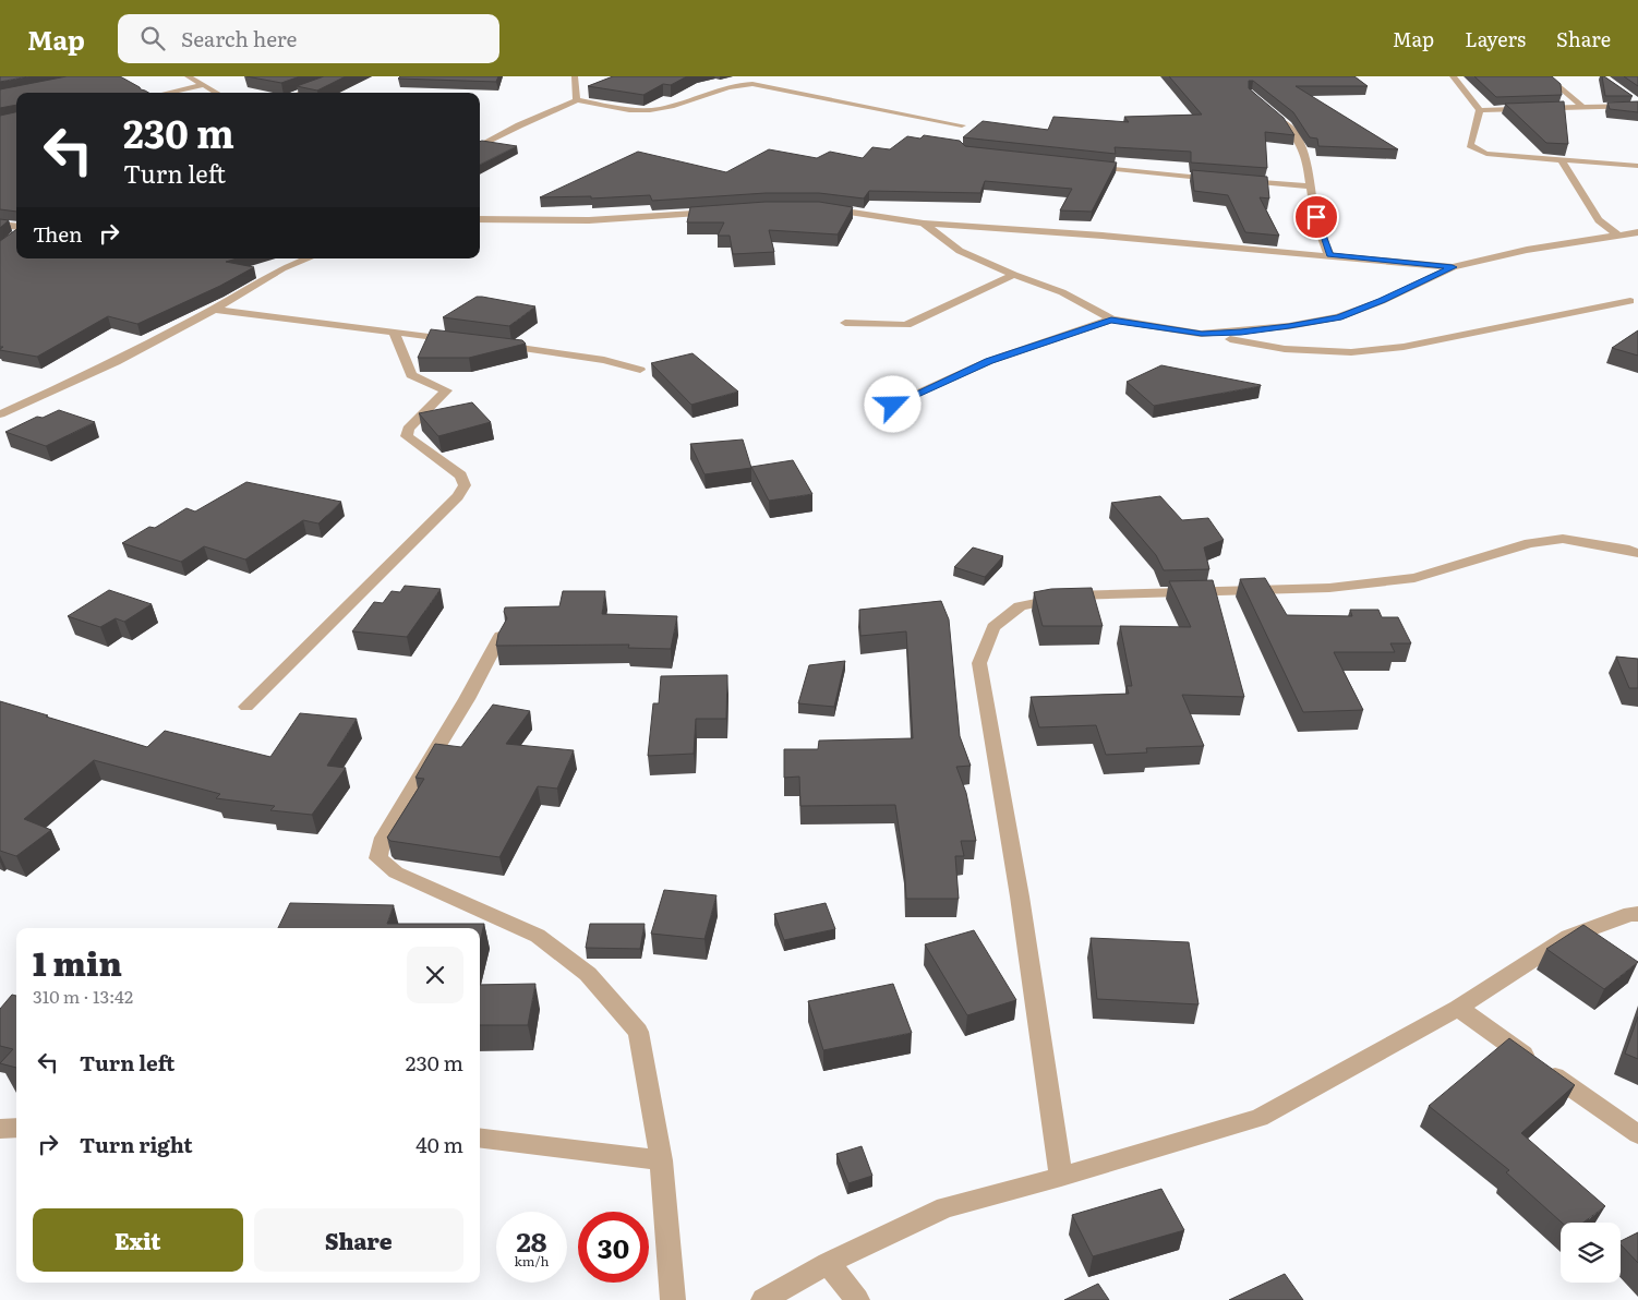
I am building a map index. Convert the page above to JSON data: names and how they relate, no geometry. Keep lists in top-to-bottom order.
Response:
{
  "page": {
    "header": "Map",
    "search": "Search here",
    "nav": ["Map", "Layers", "Share"],
    "turn": ["230 m", "Turn left"],
    "then": "Then",
    "heading": ["1 min", "310 m · 13:42"],
    "list": [
      {
        "name": "Turn left",
        "value": "230 m"
      },
      {
        "name": "Turn right",
        "value": "40 m"
      }
    ],
    "buttons": ["Exit", "Share"],
    "speed": "28 km/h",
    "limit": "30"
  }
}
